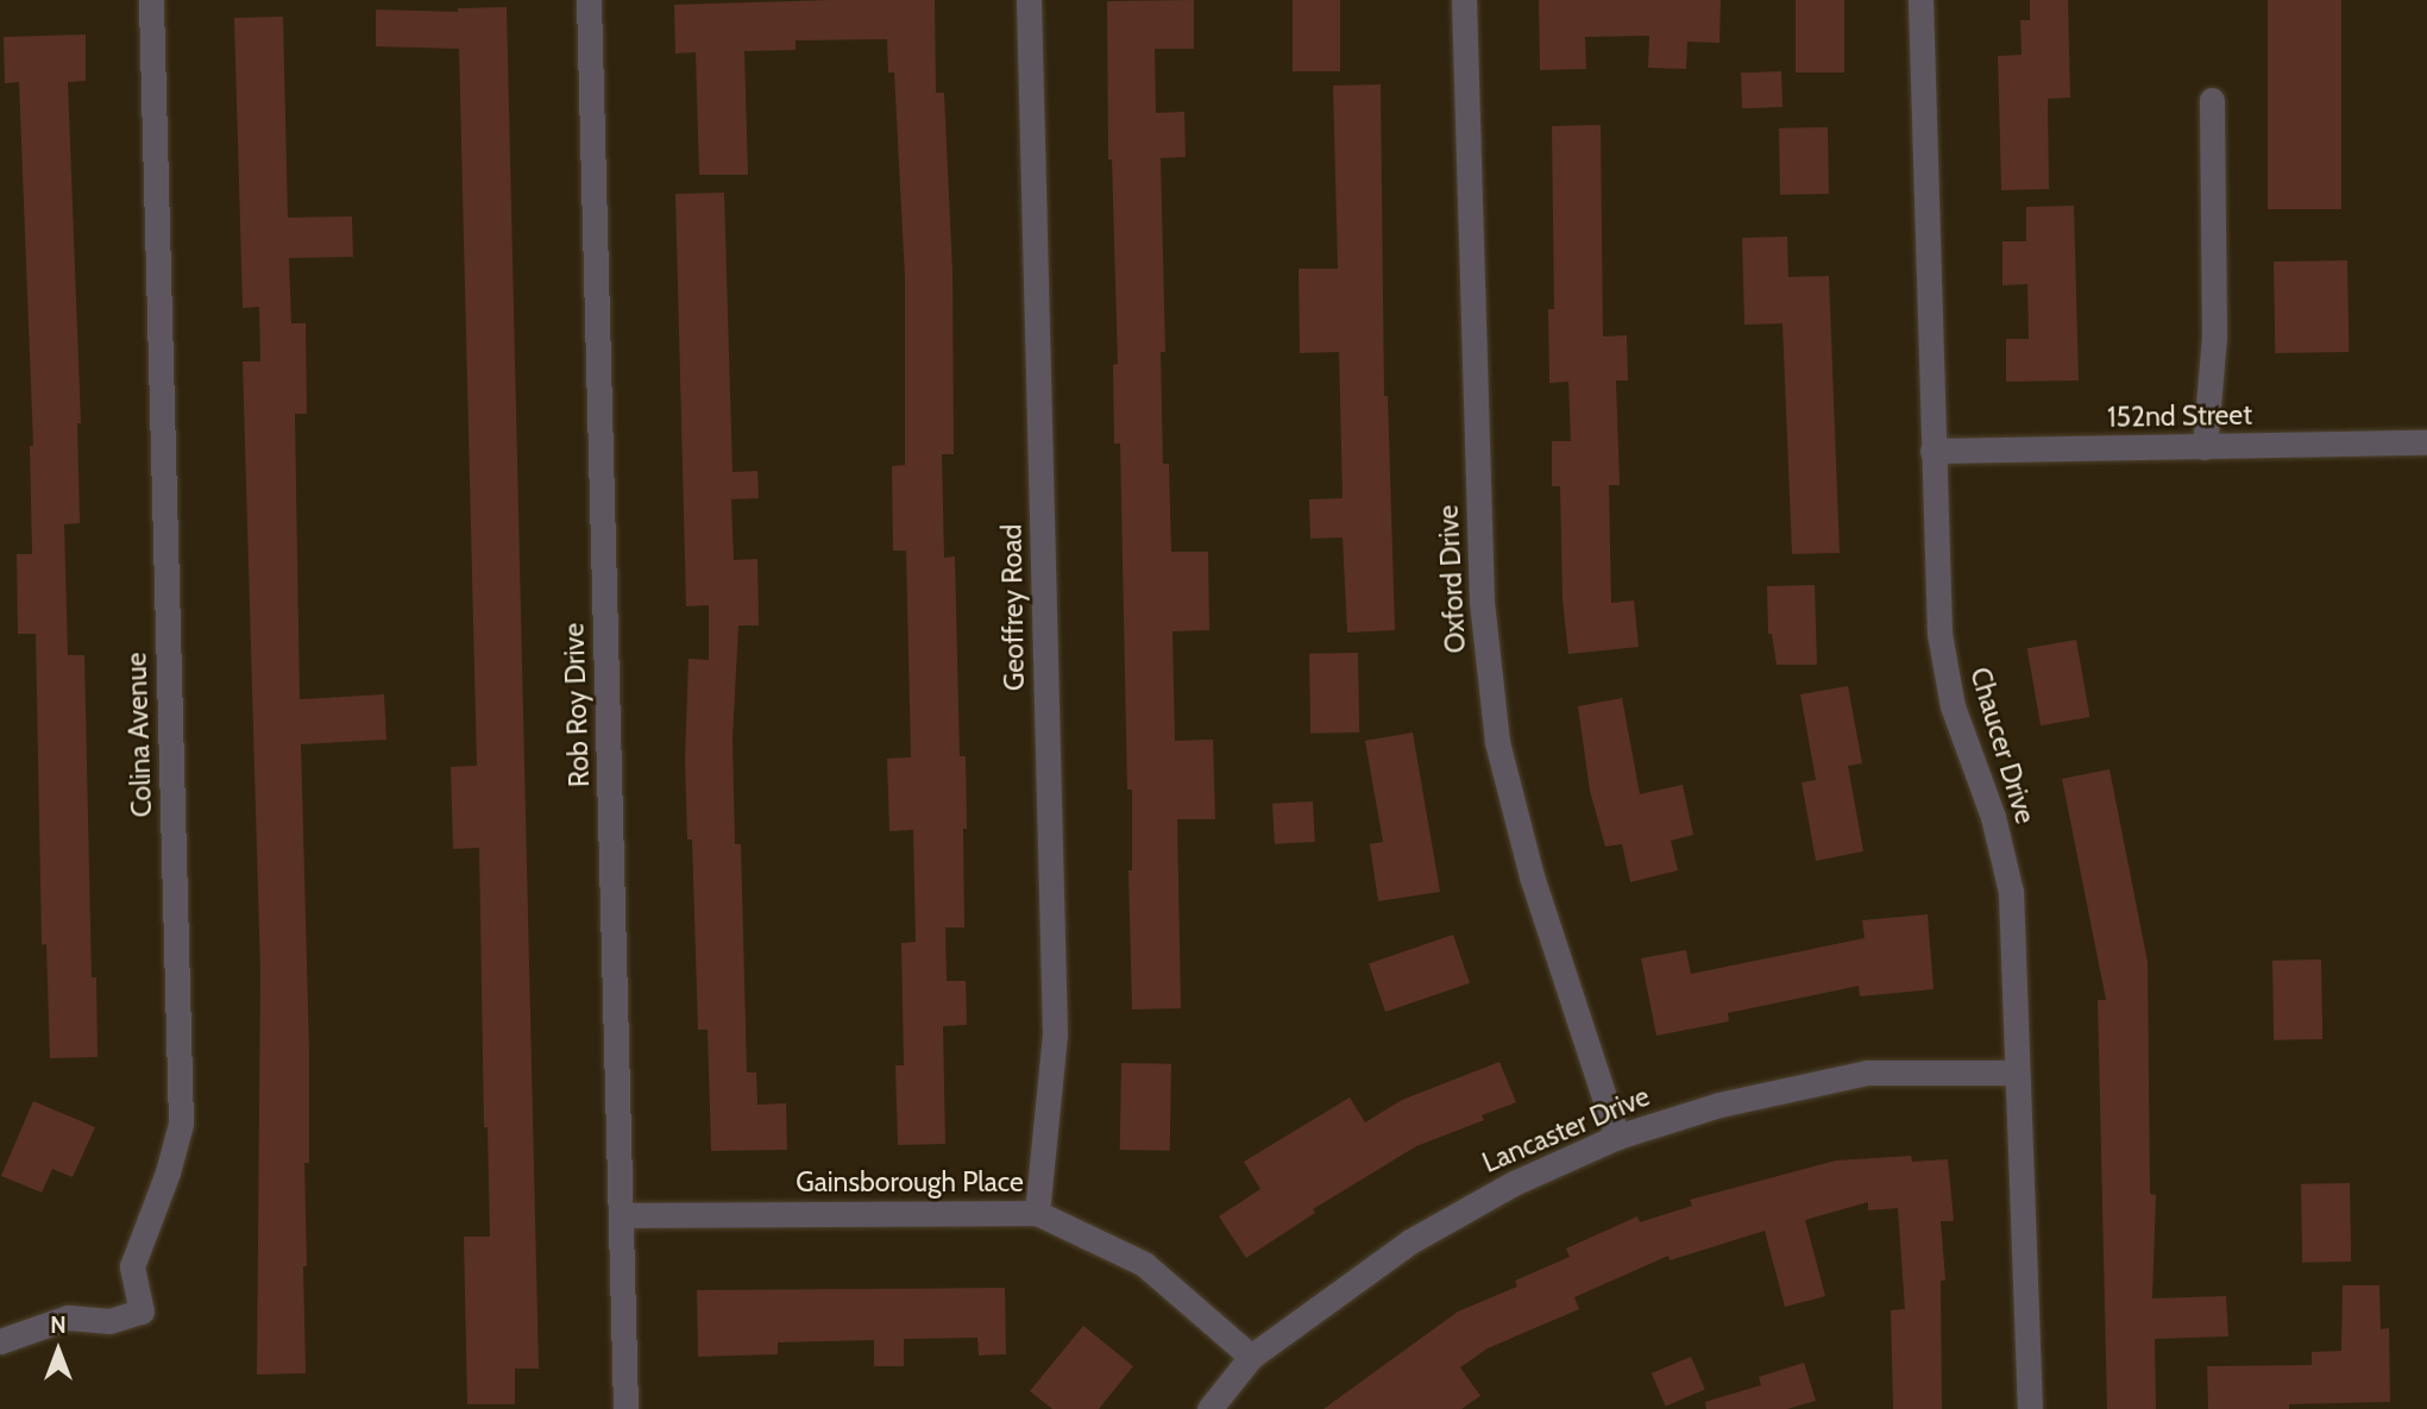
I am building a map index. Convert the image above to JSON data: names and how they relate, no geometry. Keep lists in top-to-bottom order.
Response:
{
  "streets": {
    "street": [
      "152nd Street",
      "Oxford Drive",
      "Geoffrey Road",
      "Rob Roy Drive",
      "Colina Avenue",
      "Chaucer Drive",
      "Lancaster Drive",
      "Gainsborough Place"
    ]
  },
  "crossings": [
    ["152nd Street", "Chaucer Drive"],
    ["Oxford Drive", "Lancaster Drive"],
    ["Geoffrey Road", "Gainsborough Place"],
    ["Rob Roy Drive", "Gainsborough Place"],
    ["Chaucer Drive", "Lancaster Drive"],
    ["Lancaster Drive", "Gainsborough Place"]
  ],
  "north": "top"
}
